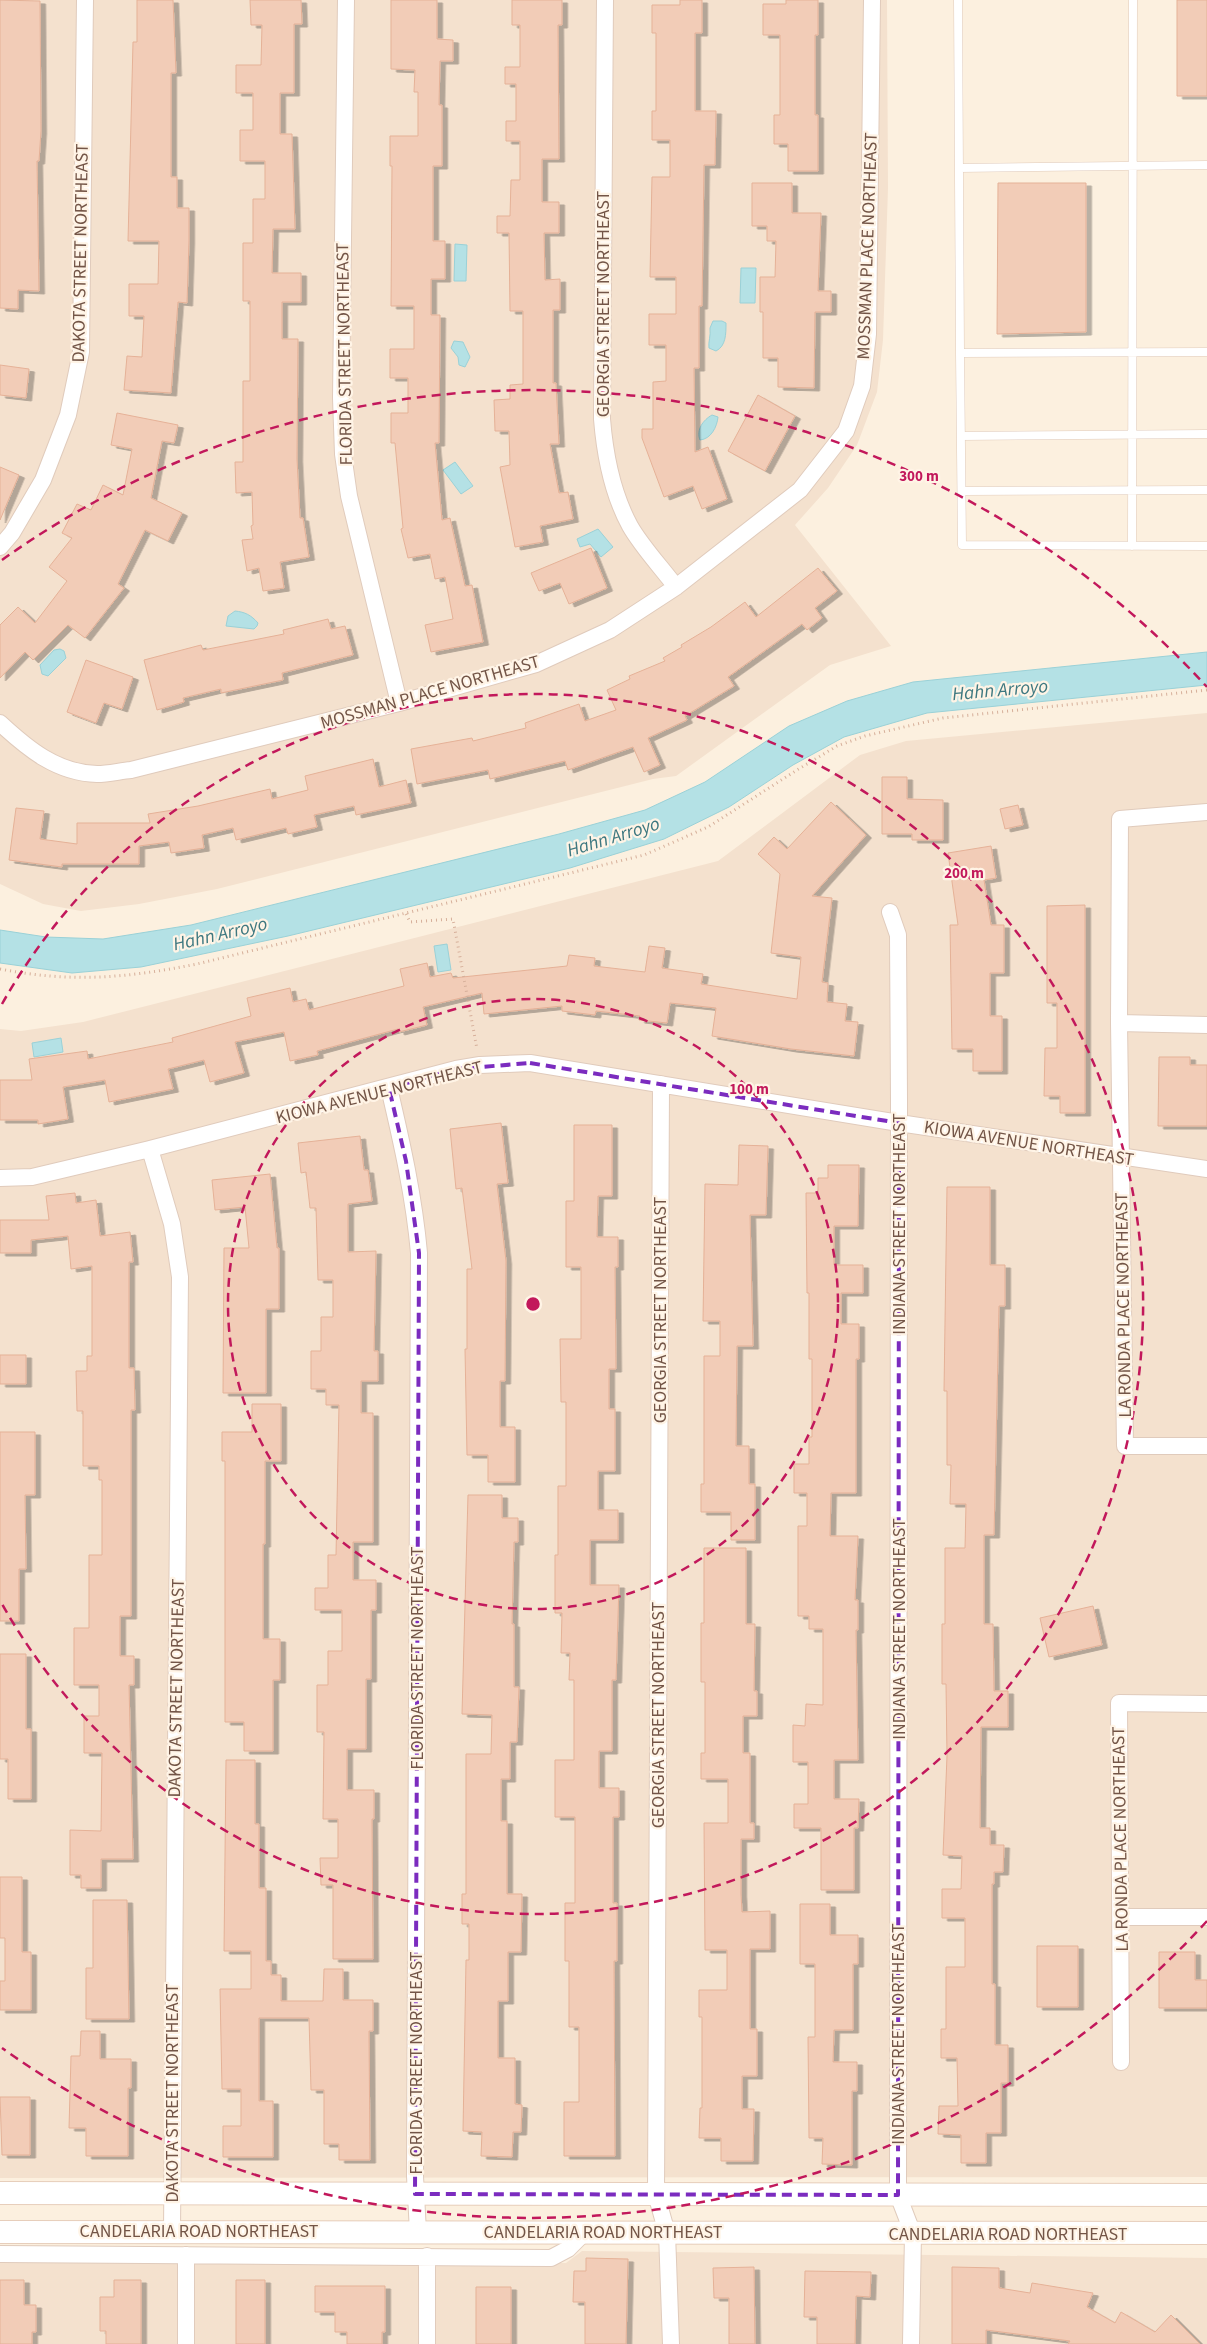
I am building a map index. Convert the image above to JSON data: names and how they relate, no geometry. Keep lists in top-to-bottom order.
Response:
{
  "streets": {
    "main road": ["CANDELARIA ROAD NORTHEAST"],
    "street": [
      "MOSSMAN PLACE NORTHEAST",
      "DAKOTA STREET NORTHEAST",
      "GEORGIA STREET NORTHEAST",
      "FLORIDA STREET NORTHEAST",
      "KIOWA AVENUE NORTHEAST",
      "INDIANA STREET NORTHEAST",
      "LA RONDA PLACE NORTHEAST"
    ]
  },
  "crossings": [
    ["MOSSMAN PLACE NORTHEAST", "GEORGIA STREET NORTHEAST"],
    ["MOSSMAN PLACE NORTHEAST", "FLORIDA STREET NORTHEAST"],
    ["DAKOTA STREET NORTHEAST", "KIOWA AVENUE NORTHEAST"],
    ["DAKOTA STREET NORTHEAST", "CANDELARIA ROAD NORTHEAST"],
    ["GEORGIA STREET NORTHEAST", "KIOWA AVENUE NORTHEAST"],
    ["GEORGIA STREET NORTHEAST", "CANDELARIA ROAD NORTHEAST"],
    ["FLORIDA STREET NORTHEAST", "KIOWA AVENUE NORTHEAST"],
    ["FLORIDA STREET NORTHEAST", "CANDELARIA ROAD NORTHEAST"],
    ["KIOWA AVENUE NORTHEAST", "INDIANA STREET NORTHEAST"],
    ["KIOWA AVENUE NORTHEAST", "LA RONDA PLACE NORTHEAST"],
    ["INDIANA STREET NORTHEAST", "CANDELARIA ROAD NORTHEAST"]
  ],
  "water": ["Hahn Arroyo"],
  "rings": ["300 m", "200 m", "100 m"]
}
